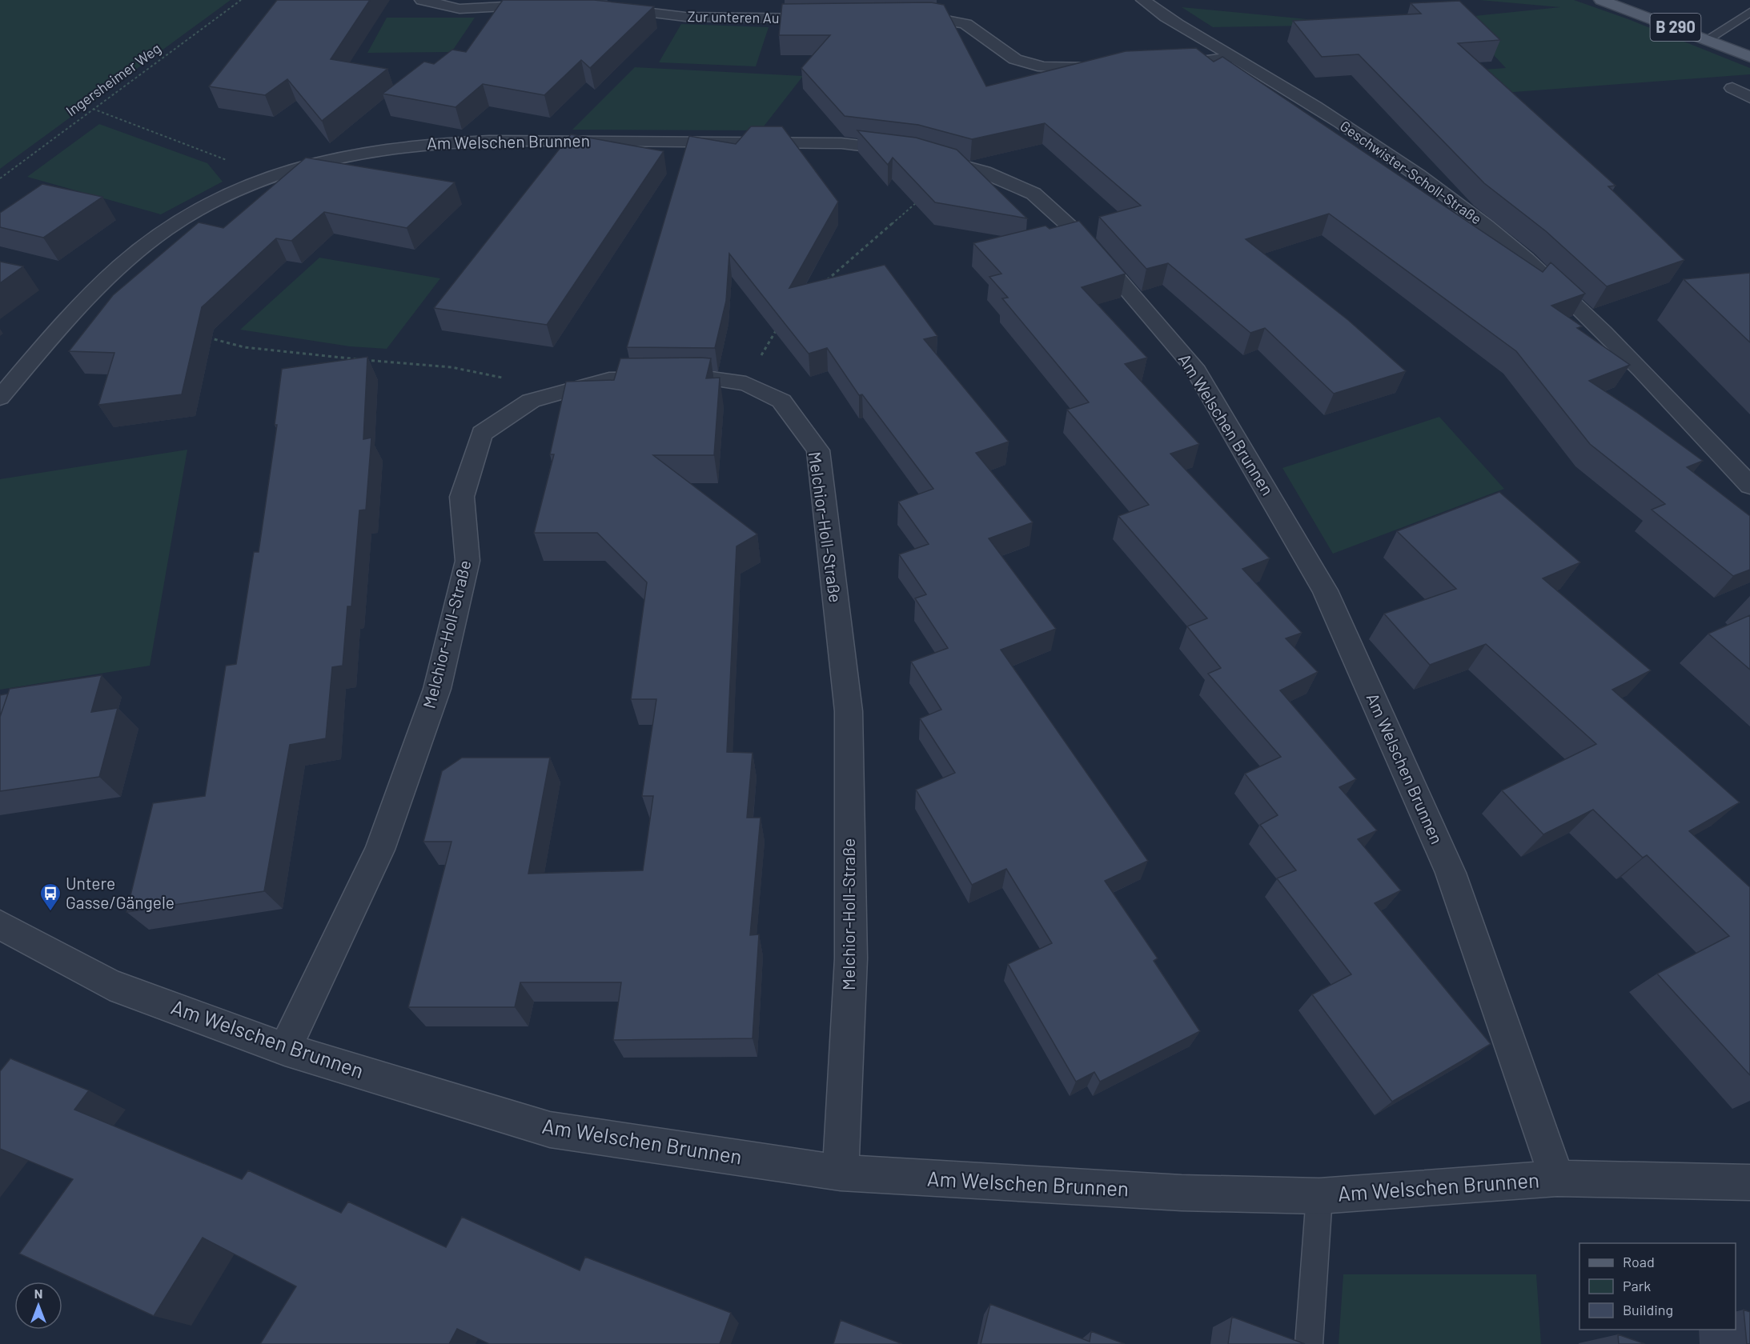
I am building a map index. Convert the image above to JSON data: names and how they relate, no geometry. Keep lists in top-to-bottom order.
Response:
{
  "streets": {
    "main road": ["B 290"],
    "street": [
      "Zur unteren Au",
      "Am Welschen Brunnen",
      "Geschwister-Scholl-Straße",
      "Melchior-Holl-Straße"
    ],
    "path": ["Ingersheimer Weg"]
  },
  "crossings": [
    ["Am Welschen Brunnen", "Melchior-Holl-Straße"]
  ],
  "places": {
    "bus stop": ["Untere Gasse/Gängele"]
  },
  "legend": ["Road", "Park", "Building"],
  "north": "top"
}
